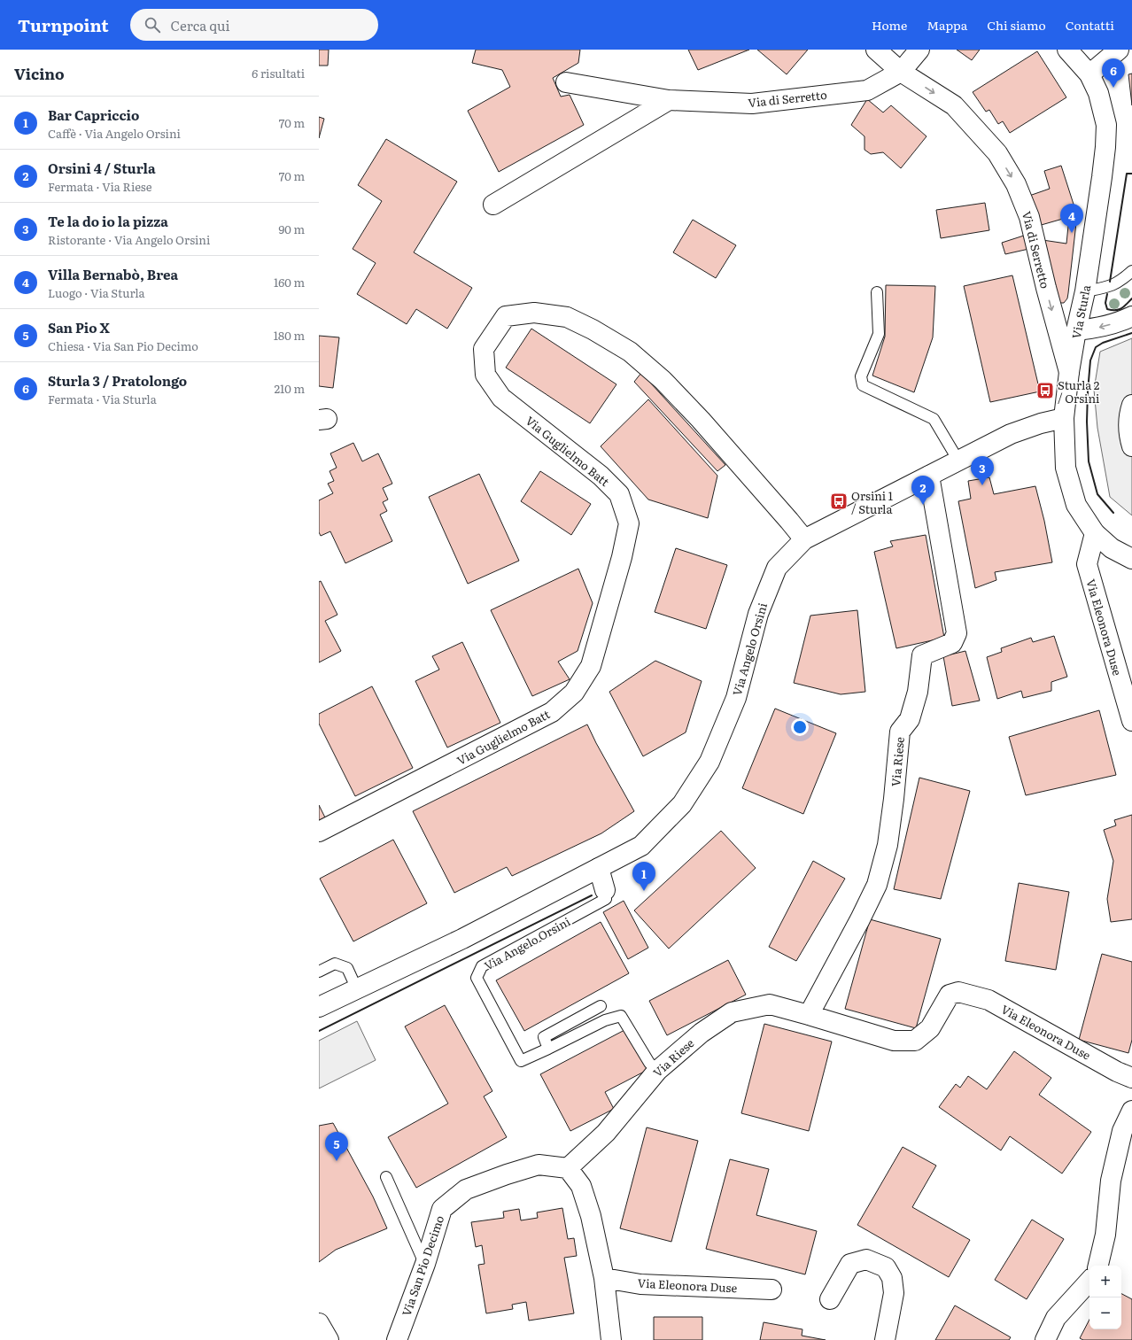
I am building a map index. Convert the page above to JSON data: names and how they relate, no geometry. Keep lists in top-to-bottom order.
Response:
{
  "streets": {
    "street": [
      "Via di Serretto",
      "Via Sturla",
      "Via Guglielmo Batt",
      "Via Eleonora Duse",
      "Via Angelo Orsini",
      "Via Riese",
      "Via San Pio Decimo"
    ]
  },
  "crossings": [
    ["Via di Serretto", "Via Sturla"],
    ["Via Sturla", "Via Eleonora Duse"],
    ["Via Sturla", "Via Angelo Orsini"],
    ["Via Guglielmo Batt", "Via Angelo Orsini"],
    ["Via Eleonora Duse", "Via Riese"],
    ["Via Angelo Orsini", "Via Riese"],
    ["Via Riese", "Via San Pio Decimo"]
  ],
  "one_way": ["Via di Serretto"],
  "places": {
    "bus stop": ["Sturla 2 / Orsini", "Orsini 1 / Sturla"]
  },
  "page": {
    "header": "Turnpoint",
    "search": "Cerca qui",
    "nav": [
      "Home",
      "Mappa",
      "Chi siamo",
      "Contatti"
    ],
    "heading": ["Vicino", "6 risultati"],
    "pins": [
      "6",
      "4",
      "3",
      "2",
      "1",
      "5"
    ],
    "list": [
      {
        "mark": "1",
        "name": "Bar Capriccio",
        "note": "Caffè · Via Angelo Orsini",
        "value": "70 m"
      },
      {
        "mark": "2",
        "name": "Orsini 4 / Sturla",
        "note": "Fermata · Via Riese",
        "value": "70 m"
      },
      {
        "mark": "3",
        "name": "Te la do io la pizza",
        "note": "Ristorante · Via Angelo Orsini",
        "value": "90 m"
      },
      {
        "mark": "4",
        "name": "Villa Bernabò, Brea",
        "note": "Luogo · Via Sturla",
        "value": "160 m"
      },
      {
        "mark": "5",
        "name": "San Pio X",
        "note": "Chiesa · Via San Pio Decimo",
        "value": "180 m"
      },
      {
        "mark": "6",
        "name": "Sturla 3 / Pratolongo",
        "note": "Fermata · Via Sturla",
        "value": "210 m"
      }
    ],
    "map_buttons": ["+", "−"]
  }
}
